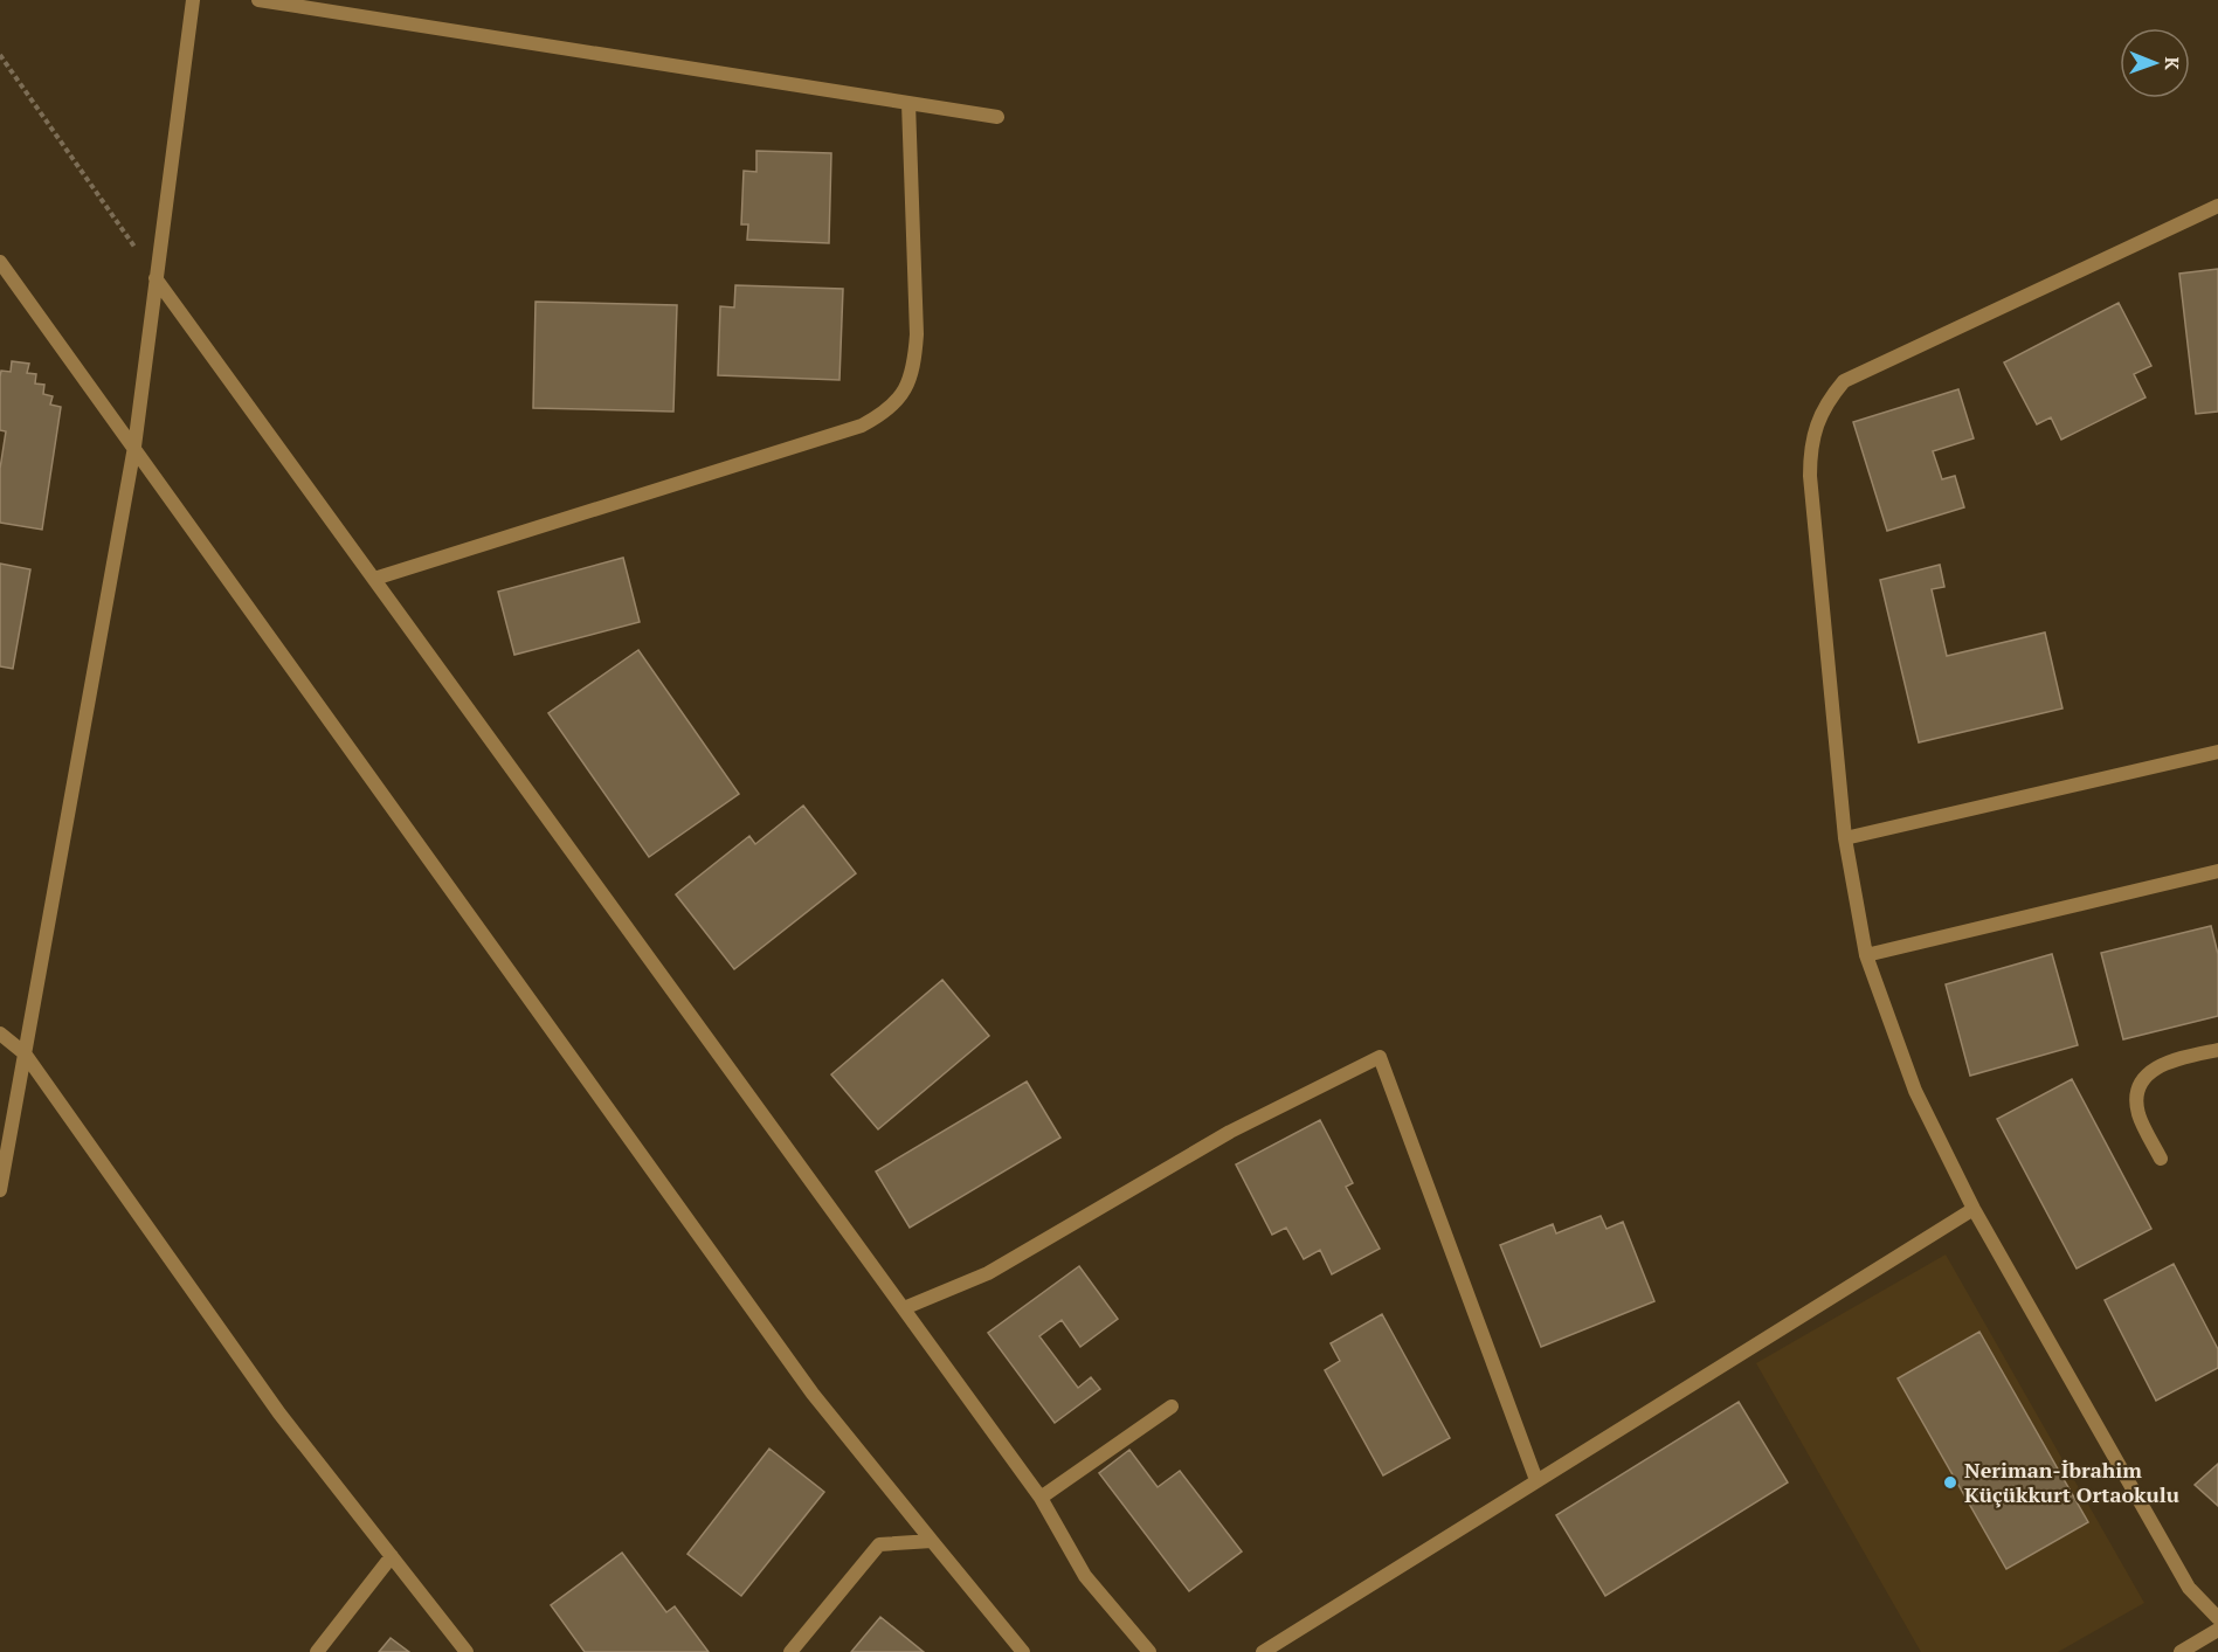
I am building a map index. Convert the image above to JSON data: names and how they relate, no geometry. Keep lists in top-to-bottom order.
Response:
{
  "places": ["Neriman-İbrahim Küçükkurt Ortaokulu"],
  "north": "right"
}
